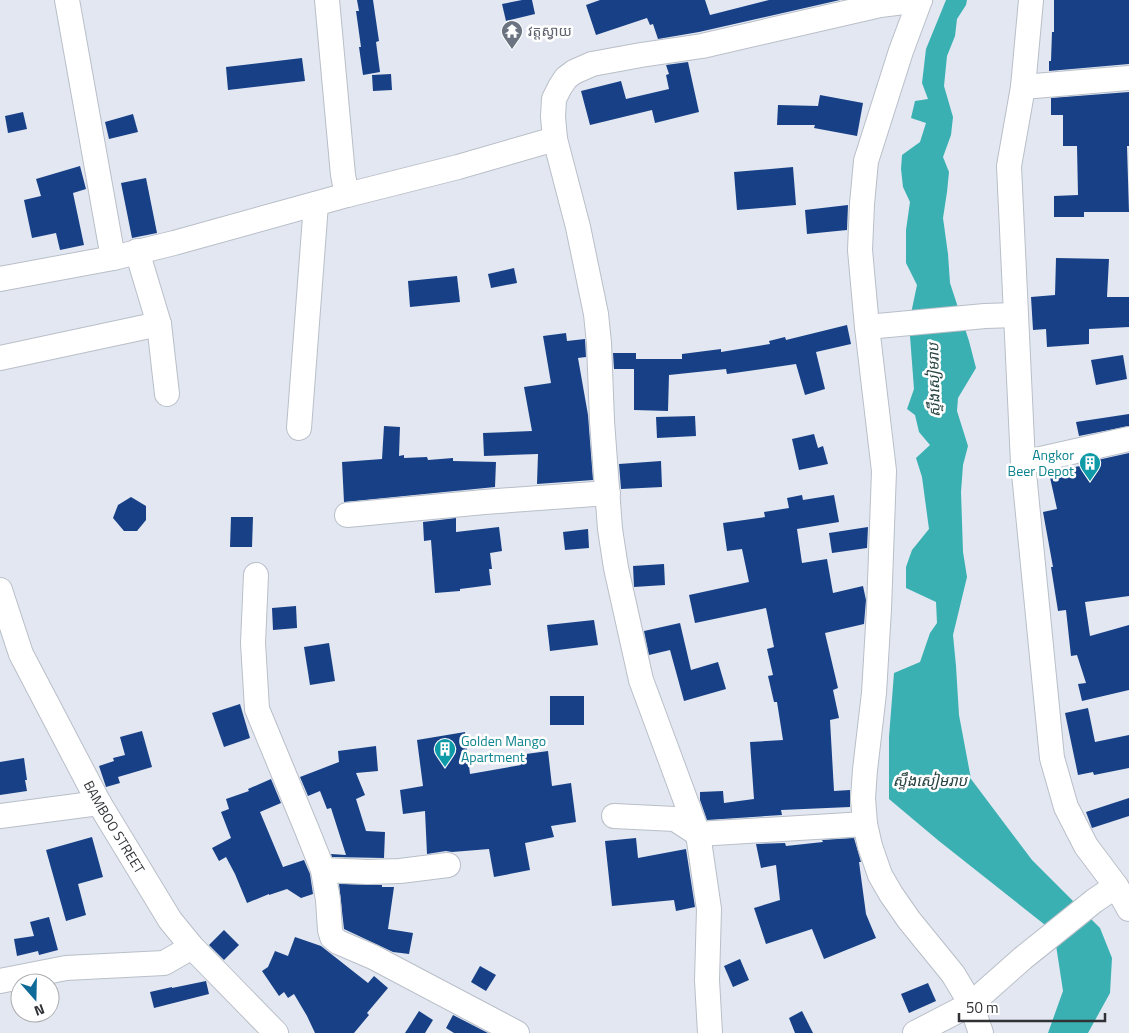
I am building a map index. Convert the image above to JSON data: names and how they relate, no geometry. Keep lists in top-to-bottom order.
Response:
{
  "streets": {
    "street": ["BAMBOO STREET"]
  },
  "water": ["ស្ទឹងសៀមរាប"],
  "places": {
    "temple": ["វត្តស្វាយ"],
    "building": ["Angkor Beer Depot", "Golden Mango Apartment"]
  },
  "scale_bar": "50 m",
  "north": "bottom"
}
